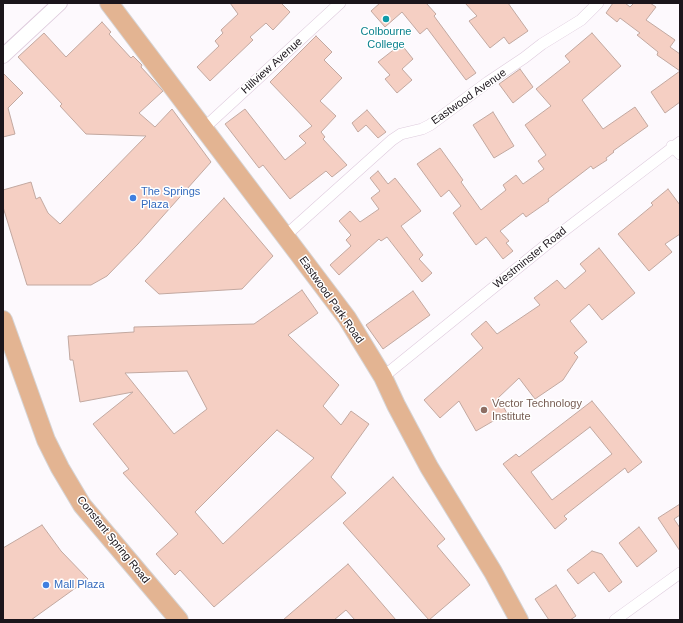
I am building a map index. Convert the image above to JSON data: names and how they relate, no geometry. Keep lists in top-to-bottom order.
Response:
{
  "streets": {
    "main road": ["Eastwood Park Road", "Constant Spring Road"],
    "street": ["Hillview Avenue", "Eastwood Avenue", "Westminster Road"]
  },
  "crossings": [
    ["Hillview Avenue", "Eastwood Park Road"],
    ["Eastwood Avenue", "Eastwood Park Road"],
    ["Westminster Road", "Eastwood Park Road"]
  ],
  "places": [
    "Colbourne College",
    "The Springs Plaza",
    "Vector Technology Institute",
    "Mall Plaza"
  ]
}
